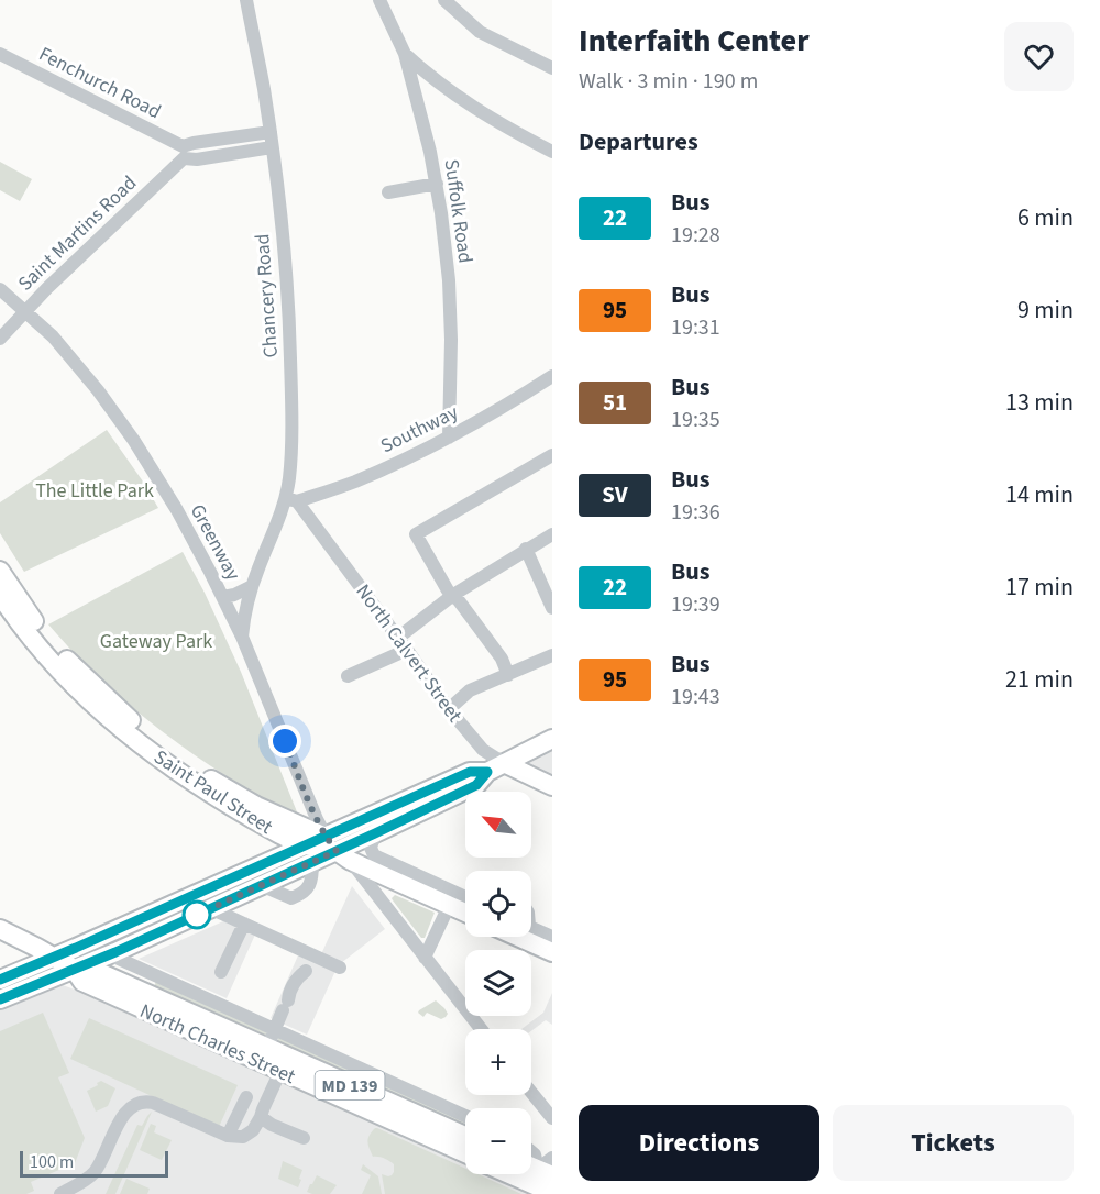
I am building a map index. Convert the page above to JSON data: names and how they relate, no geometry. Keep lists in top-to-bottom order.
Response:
{
  "streets": {
    "main road": [
      "North Calvert Street",
      "Saint Paul Street",
      "North Charles Street",
      "MD 139"
    ],
    "street": [
      "Fenchurch Road",
      "Suffolk Road",
      "Saint Martins Road",
      "Chancery Road",
      "Southway",
      "Greenway"
    ]
  },
  "crossings": [
    ["Fenchurch Road", "Saint Martins Road"],
    ["Suffolk Road", "Southway"],
    ["Saint Martins Road", "Greenway"],
    ["Chancery Road", "Southway"],
    ["Chancery Road", "Greenway"],
    ["Chancery Road", "North Calvert Street"],
    ["Southway", "North Calvert Street"],
    ["Greenway", "Saint Paul Street"]
  ],
  "parks": ["The Little Park", "Gateway Park"],
  "lines": ["bus line 22"],
  "scale_bar": "100 m",
  "north": "top left",
  "page": {
    "heading": [
      ["Interfaith Center", "Walk · 3 min · 190 m"],
      "Departures"
    ],
    "list": [
      {
        "mark": "22",
        "name": "Bus",
        "note": "19:28",
        "value": "6 min"
      },
      {
        "mark": "95",
        "name": "Bus",
        "note": "19:31",
        "value": "9 min"
      },
      {
        "mark": "51",
        "name": "Bus",
        "note": "19:35",
        "value": "13 min"
      },
      {
        "mark": "SV",
        "name": "Bus",
        "note": "19:36",
        "value": "14 min"
      },
      {
        "mark": "22",
        "name": "Bus",
        "note": "19:39",
        "value": "17 min"
      },
      {
        "mark": "95",
        "name": "Bus",
        "note": "19:43",
        "value": "21 min"
      }
    ],
    "map_buttons": ["+", "−"],
    "buttons": ["Directions", "Tickets"],
    "scale": "100 m"
  }
}
